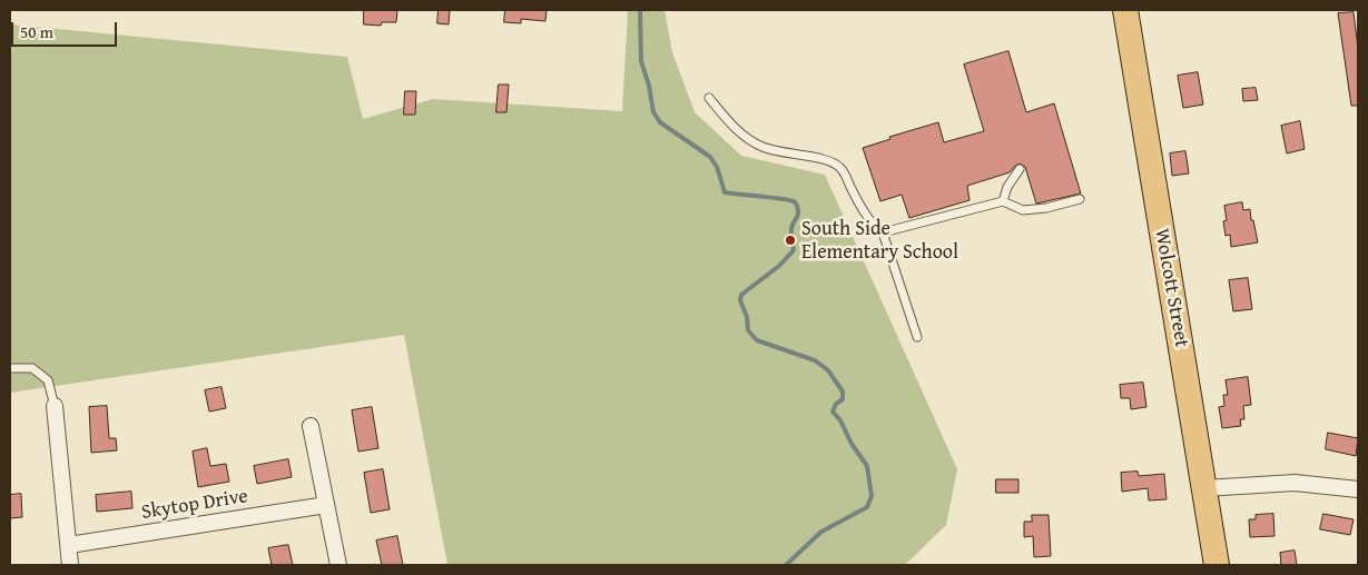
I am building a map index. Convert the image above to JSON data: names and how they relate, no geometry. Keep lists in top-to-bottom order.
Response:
{
  "streets": {
    "main road": ["Wolcott Street"],
    "street": ["Skytop Drive"]
  },
  "places": ["South Side Elementary School"],
  "scale_bar": "50 m"
}
